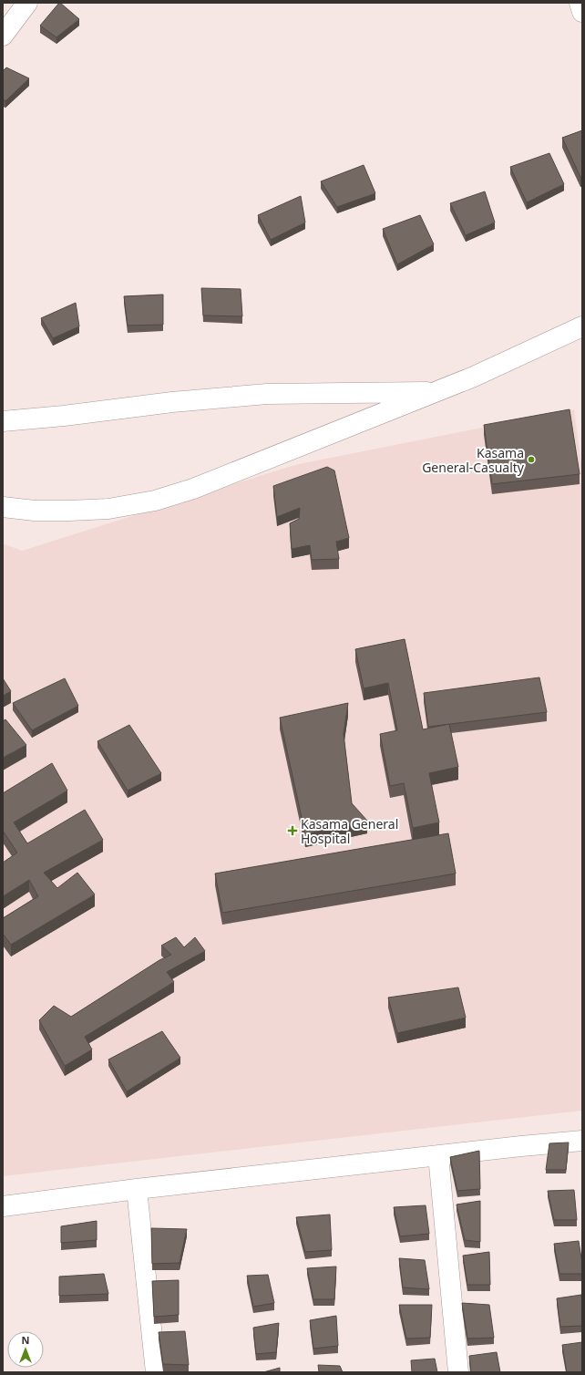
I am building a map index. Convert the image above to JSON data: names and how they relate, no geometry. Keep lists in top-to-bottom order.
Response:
{
  "places": {
    "other": ["Kasama General-Casualty"],
    "health": ["Kasama General Hospital"]
  },
  "north": "top"
}
